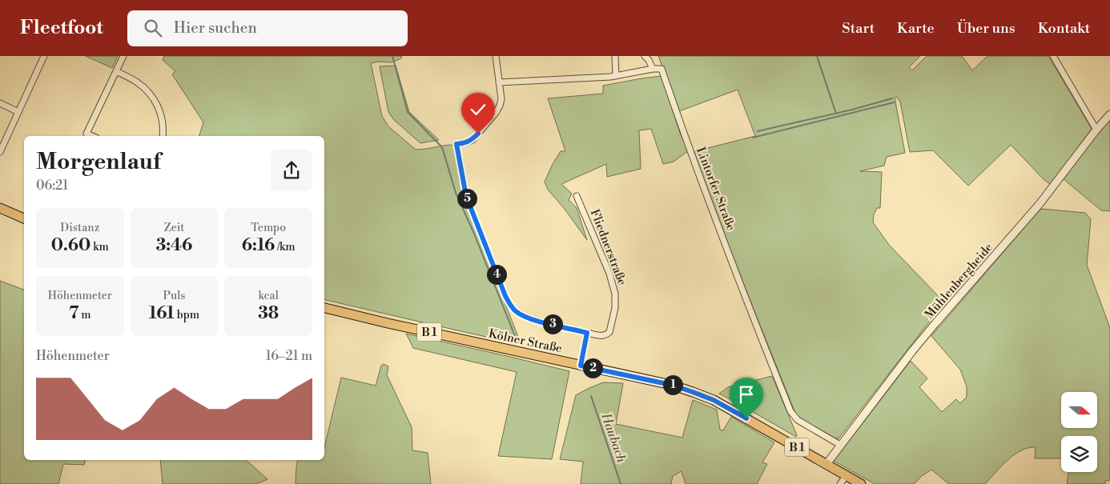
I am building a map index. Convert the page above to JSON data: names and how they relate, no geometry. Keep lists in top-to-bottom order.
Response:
{
  "streets": {
    "main road": ["B 1", "Kölner Straße"],
    "street": ["Lintorfer Straße", "Fliednerstraße", "Mühlenbergheide"]
  },
  "crossings": [
    ["Lintorfer Straße", "Mühlenbergheide"],
    ["Mühlenbergheide", "Kölner Straße"]
  ],
  "water": ["Haubach"],
  "north": "right",
  "page": {
    "header": "Fleetfoot",
    "search": "Hier suchen",
    "nav": [
      "Start",
      "Karte",
      "Über uns",
      "Kontakt"
    ],
    "heading": ["Morgenlauf", "06:21"],
    "pins": [
      "5",
      "4",
      "3",
      "2",
      "1"
    ],
    "stats": [
      ["Distanz", "0.60 km"],
      ["Zeit", "3:46"],
      ["Tempo", "6:16 /km"],
      ["Höhenmeter", "7 m"],
      ["Puls", "161 bpm"],
      ["kcal", "38"]
    ],
    "chart": ["Höhenmeter", "16–21 m"]
  }
}
